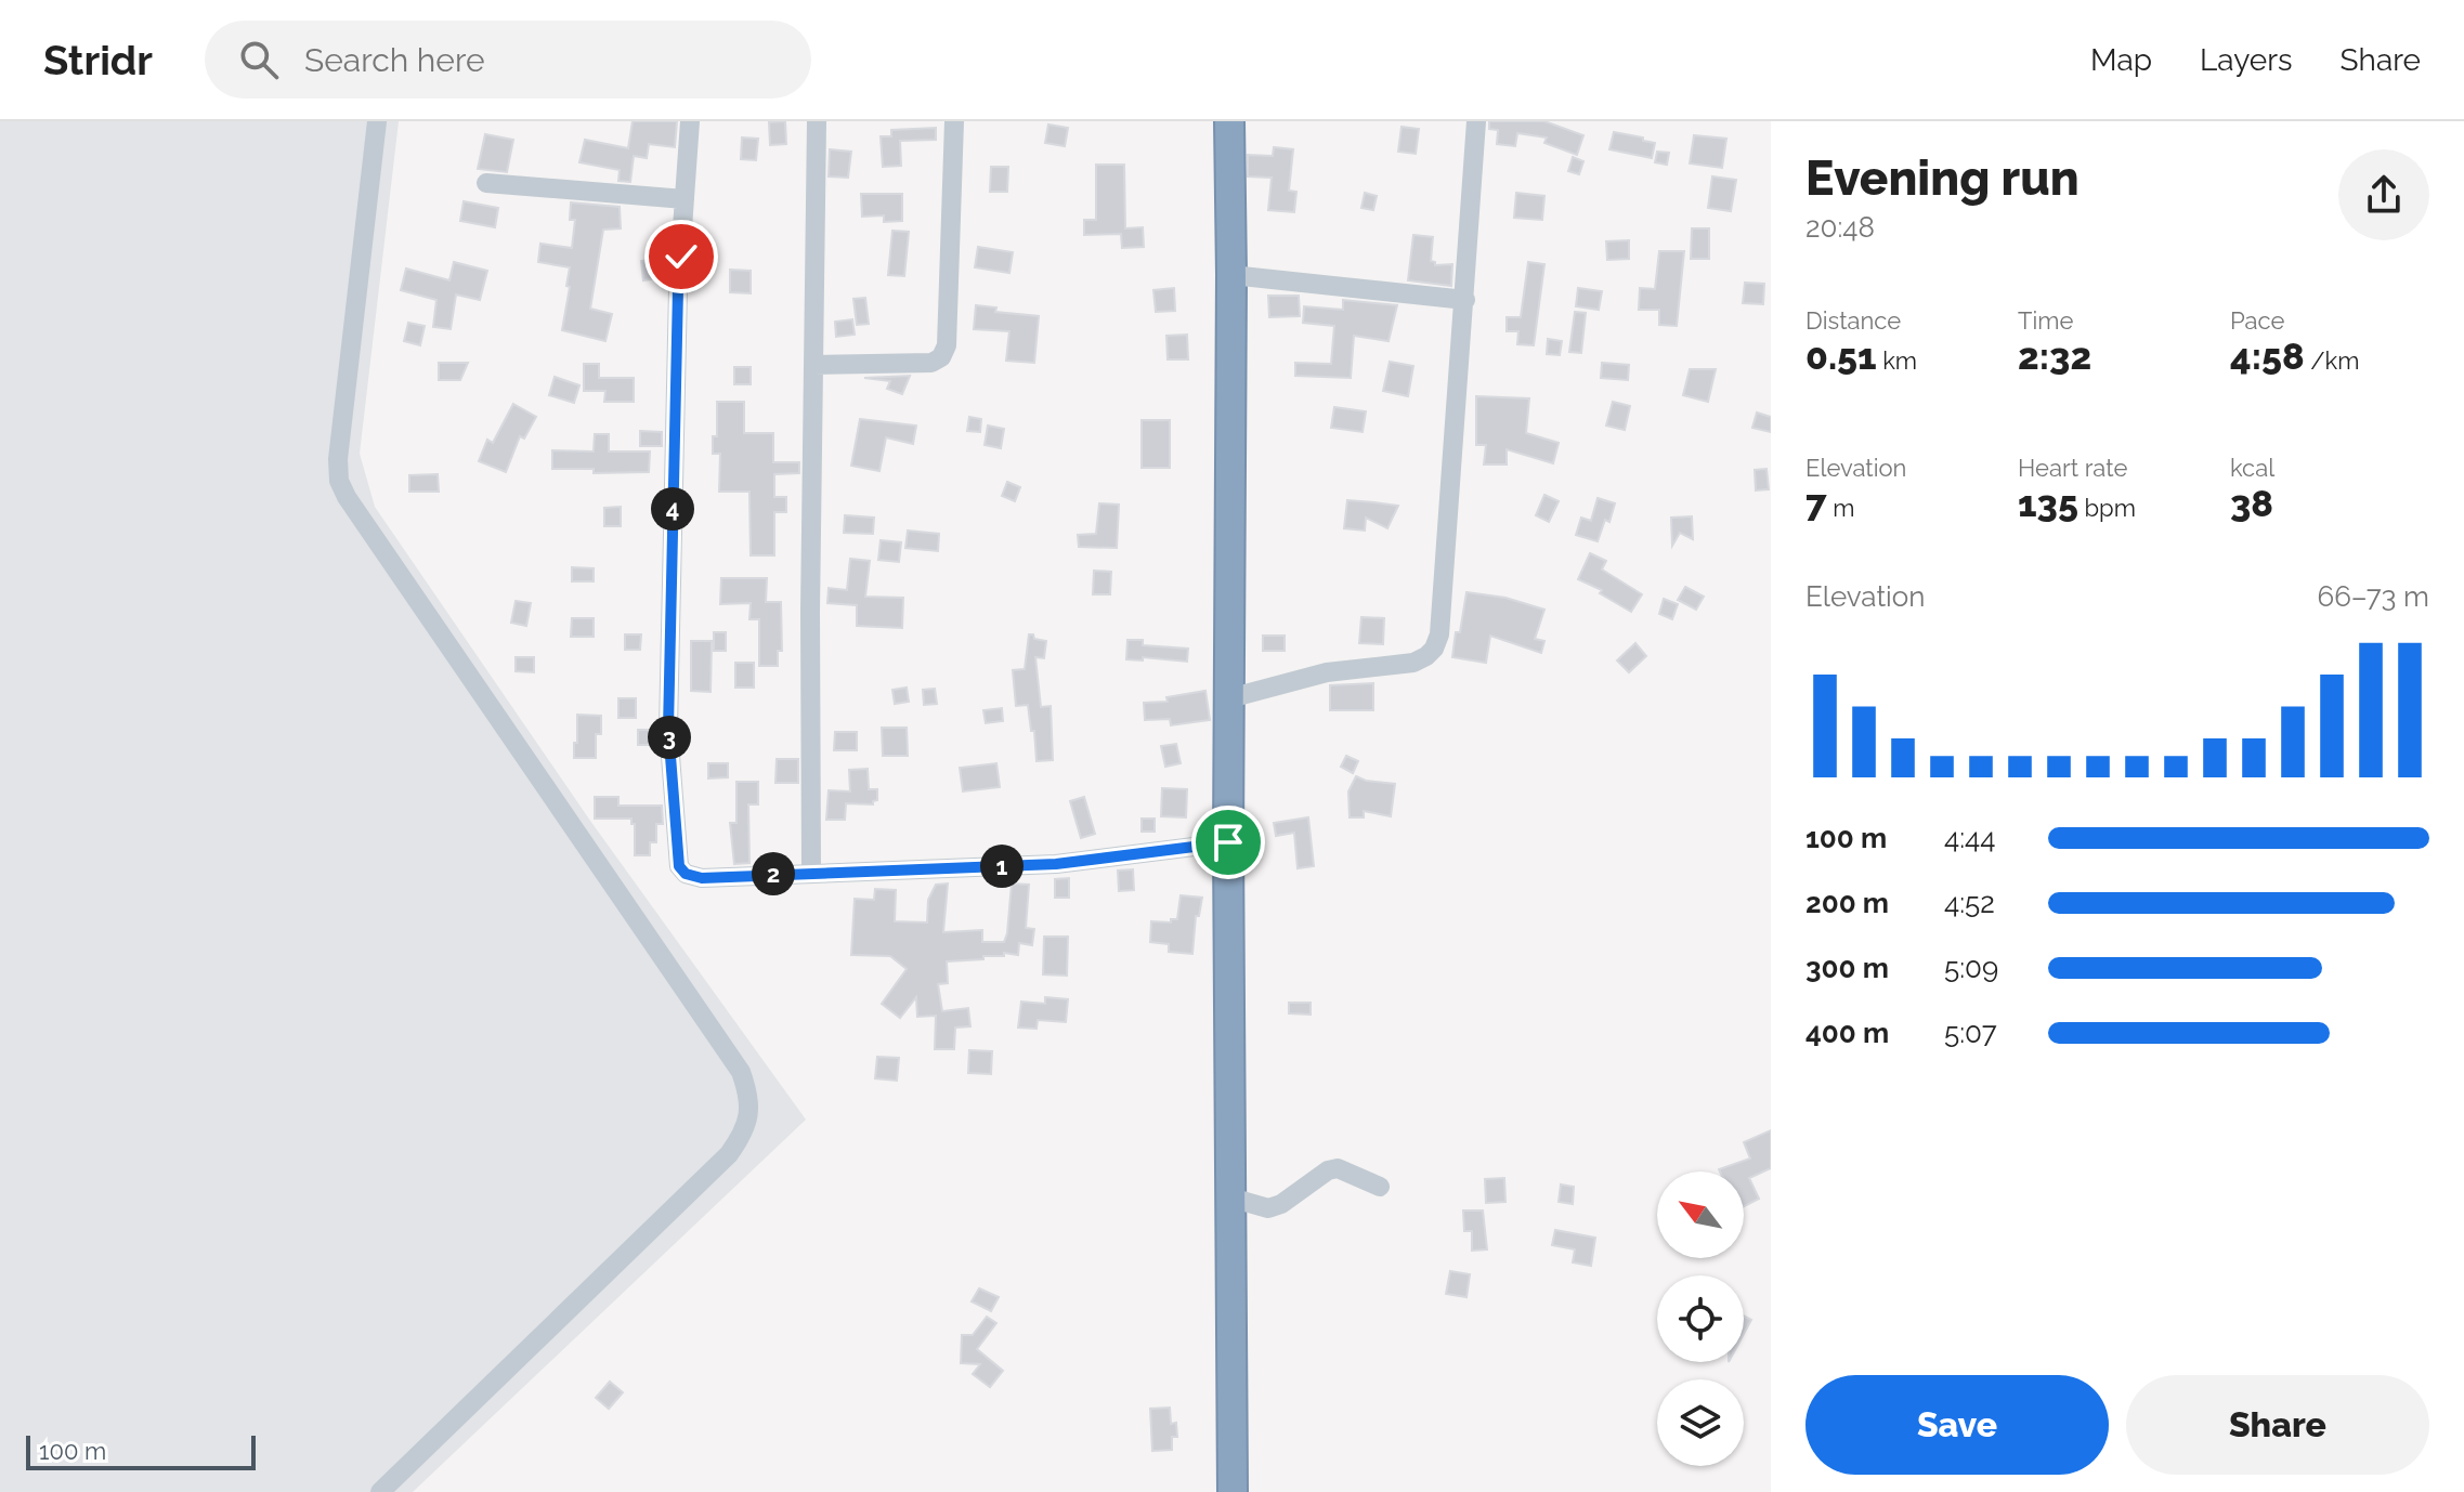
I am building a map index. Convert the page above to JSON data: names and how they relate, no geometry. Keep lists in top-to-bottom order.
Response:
{
  "scale_bar": "100 m",
  "north": "top left",
  "page": {
    "header": "Stridr",
    "search": "Search here",
    "nav": ["Map", "Layers", "Share"],
    "heading": ["Evening run", "20:48"],
    "stats": [
      ["Distance", "0.51 km"],
      ["Time", "2:32"],
      ["Pace", "4:58 /km"],
      ["Elevation", "7 m"],
      ["Heart rate", "135 bpm"],
      ["kcal", "38"]
    ],
    "pins": [
      "4",
      "3",
      "1",
      "2"
    ],
    "chart": ["Elevation", "66–73 m"],
    "list": [
      {
        "name": "100 m",
        "note": "4:44"
      },
      {
        "name": "200 m",
        "note": "4:52"
      },
      {
        "name": "300 m",
        "note": "5:09"
      },
      {
        "name": "400 m",
        "note": "5:07"
      }
    ],
    "buttons": ["Save", "Share"],
    "scale": "100 m"
  }
}
